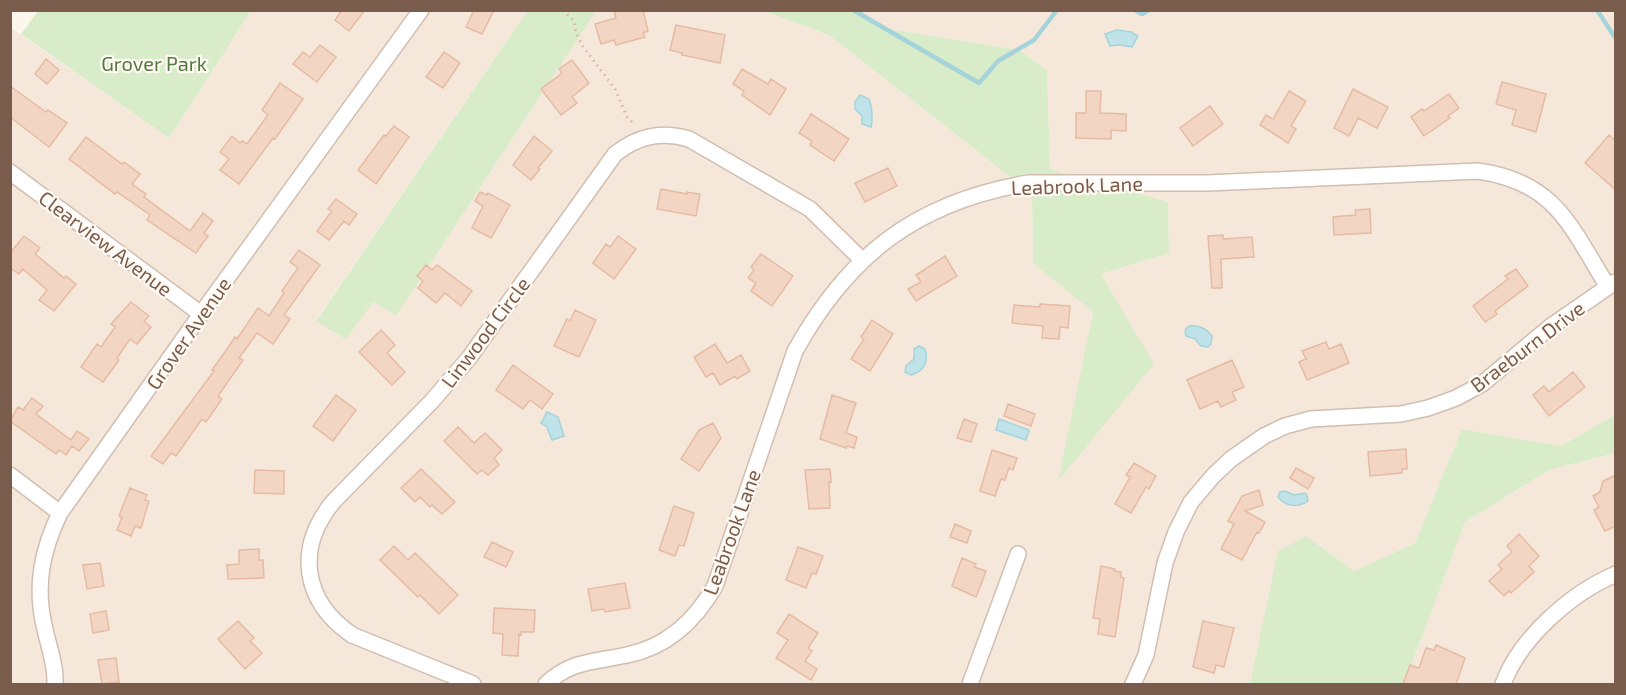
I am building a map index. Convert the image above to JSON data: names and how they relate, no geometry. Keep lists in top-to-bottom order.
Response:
{
  "streets": {
    "street": [
      "Leabrook Lane",
      "Clearview Avenue",
      "Linwood Circle",
      "Grover Avenue",
      "Braeburn Drive"
    ]
  },
  "crossings": [
    ["Leabrook Lane", "Linwood Circle"],
    ["Leabrook Lane", "Braeburn Drive"],
    ["Clearview Avenue", "Grover Avenue"]
  ],
  "parks": ["Grover Park"]
}
